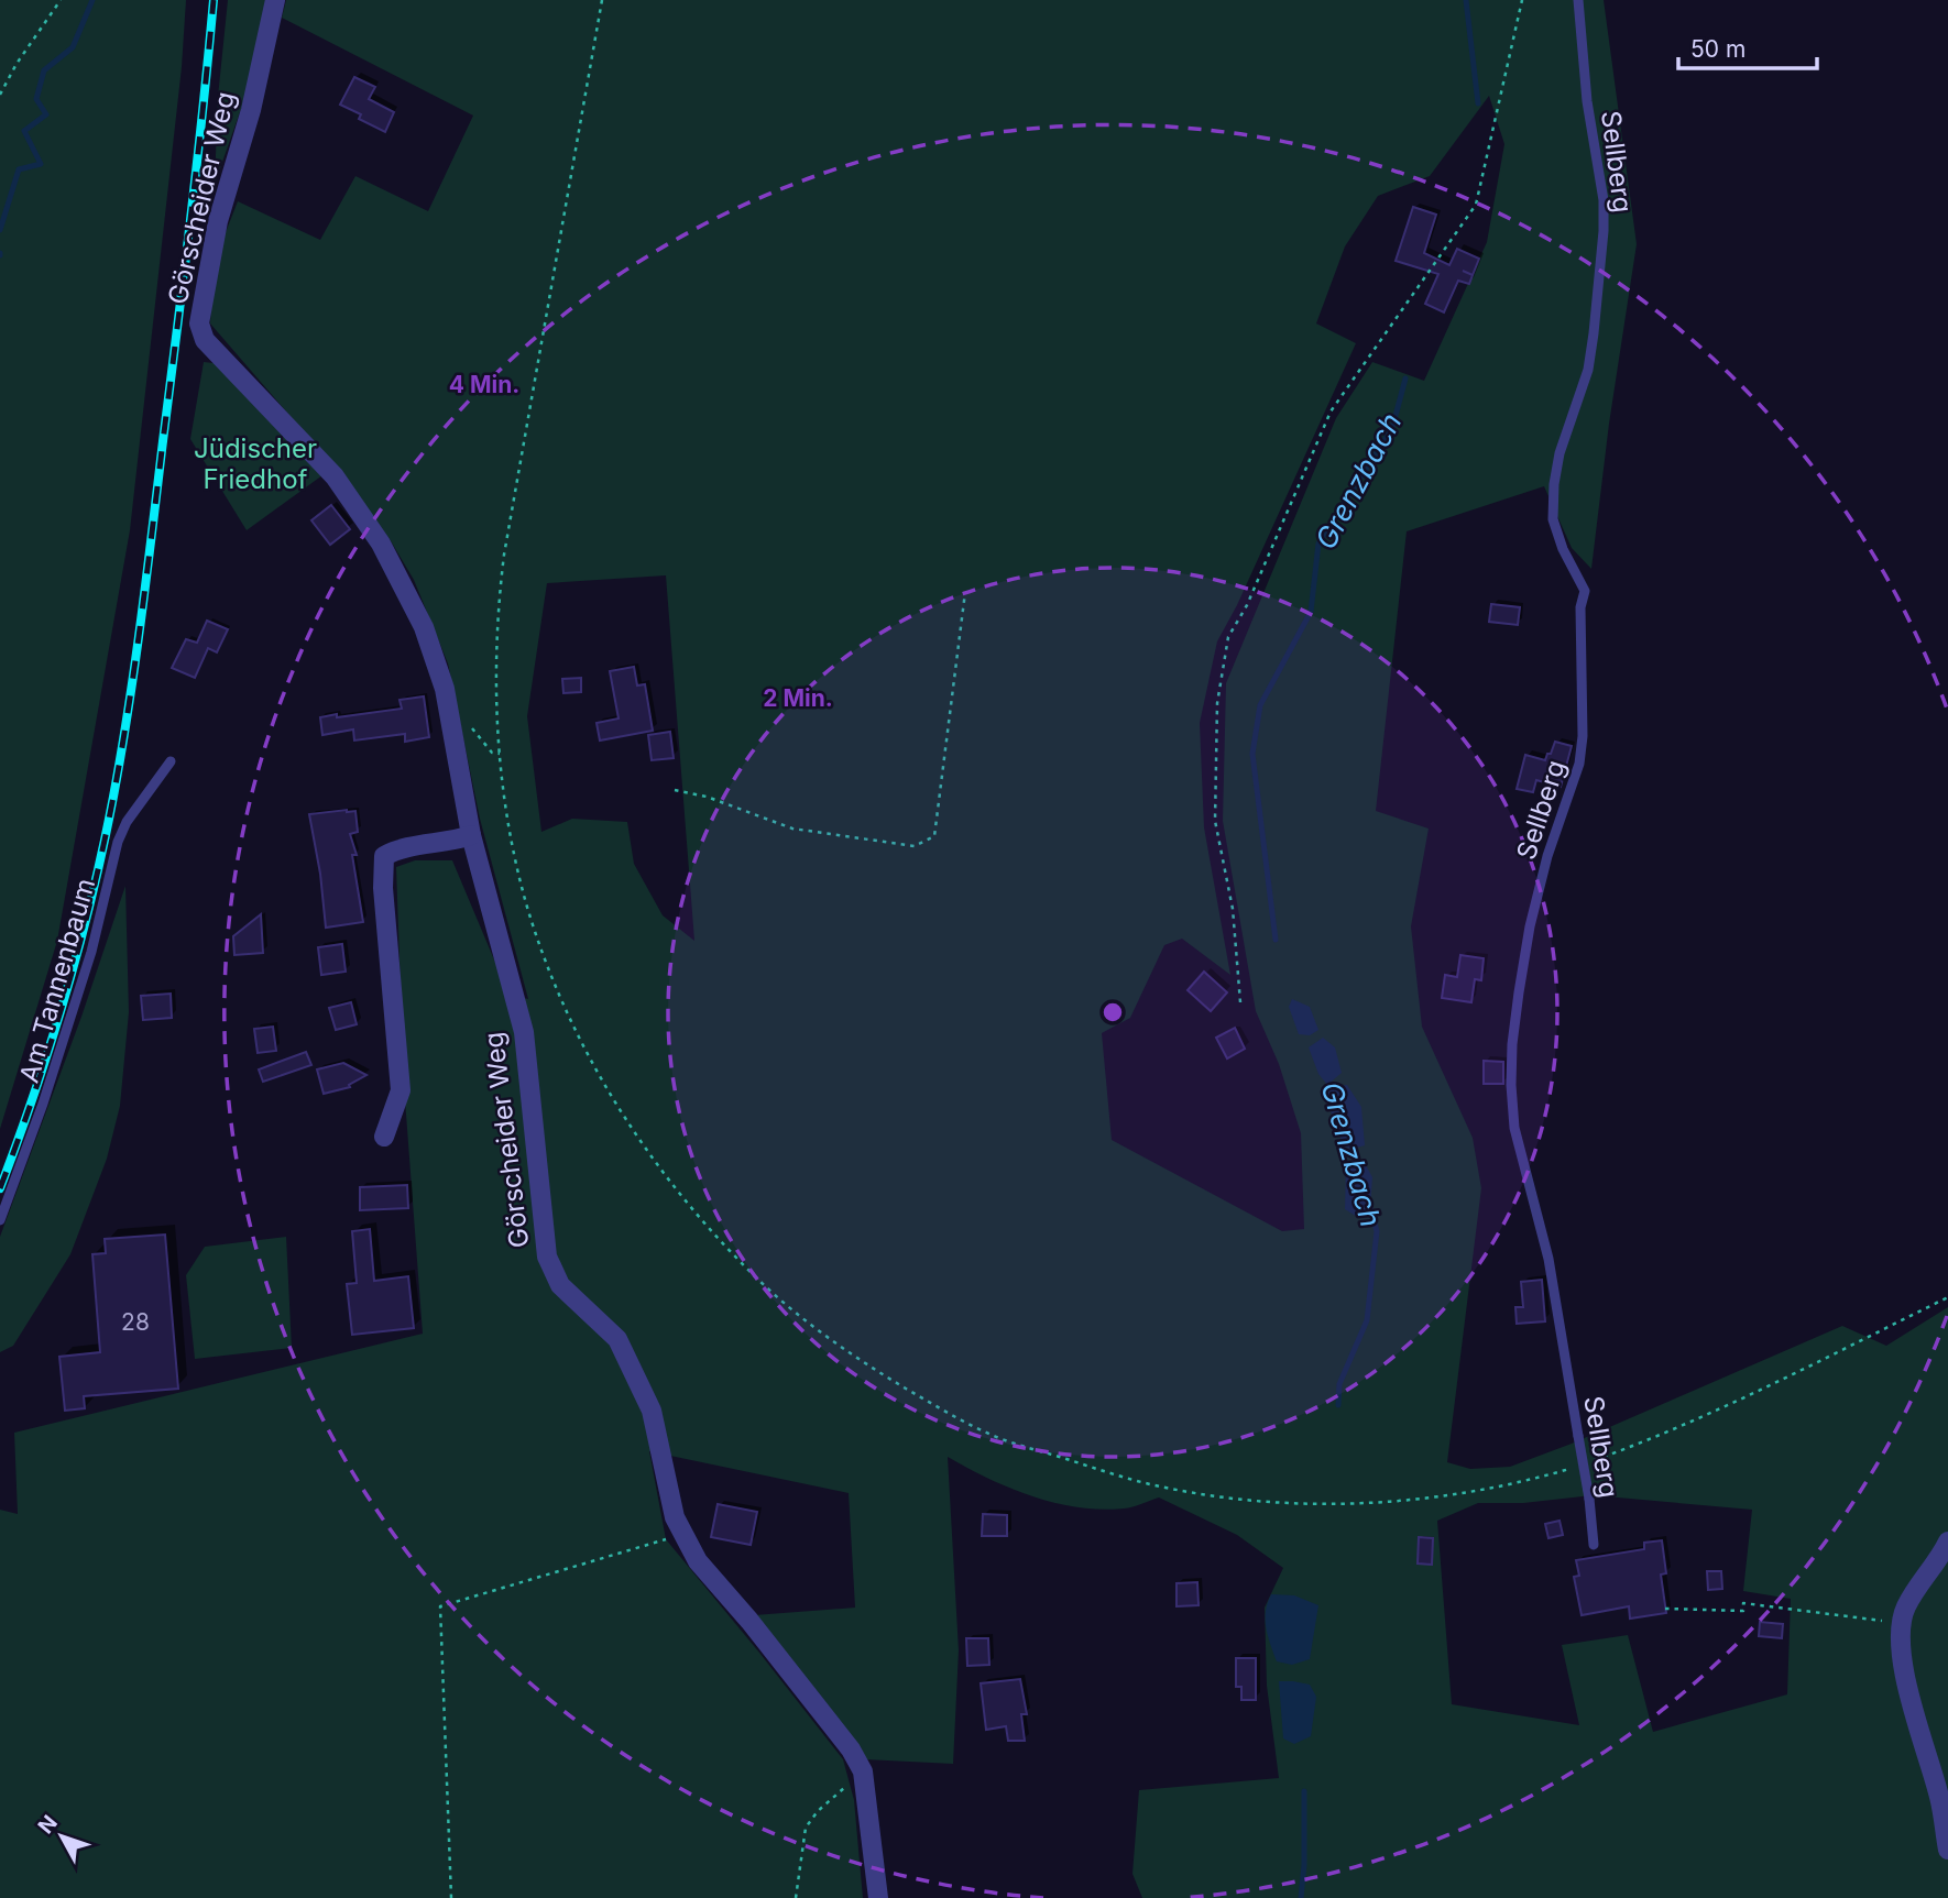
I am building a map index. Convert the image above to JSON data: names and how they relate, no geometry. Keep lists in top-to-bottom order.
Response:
{
  "streets": {
    "street": ["Görscheider Weg"],
    "lane": ["Sellberg", "Am Tannenbaum"]
  },
  "water": ["Grenzbach"],
  "parks": ["Jüdischer Friedhof"],
  "house_numbers": ["28"],
  "scale_bar": "50 m",
  "north": "top left",
  "rings": ["4 Min.", "2 Min."]
}
